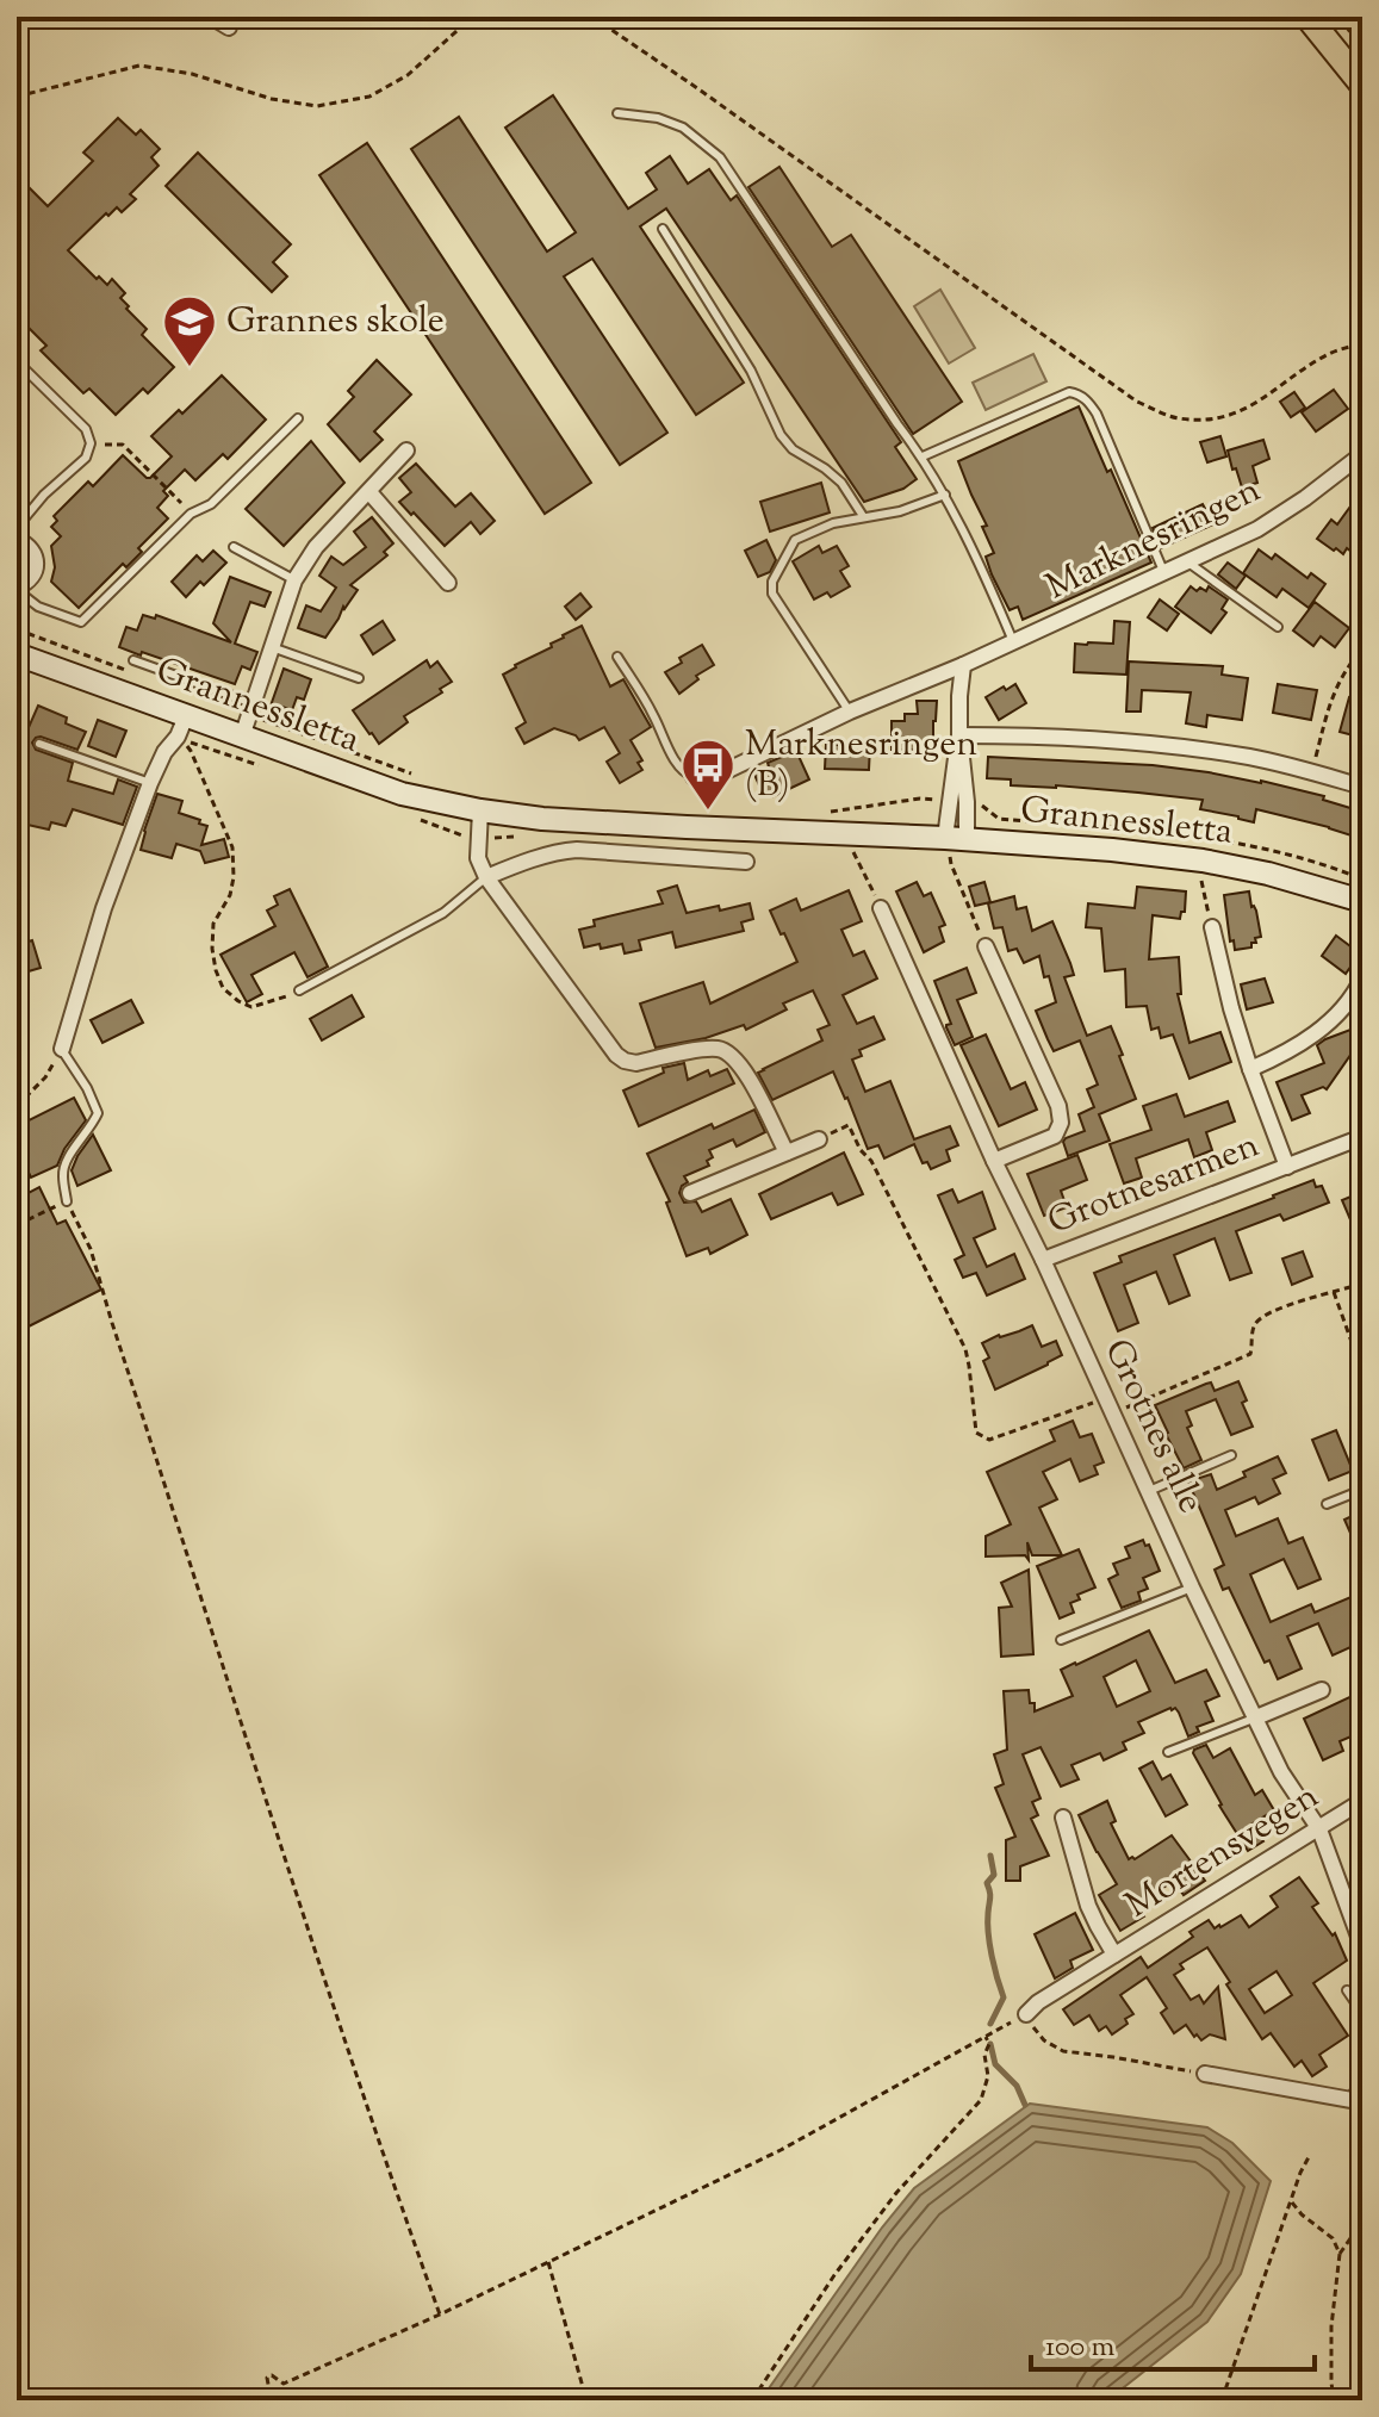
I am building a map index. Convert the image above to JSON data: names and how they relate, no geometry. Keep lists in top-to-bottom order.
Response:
{
  "streets": {
    "main road": ["Grannessletta"],
    "street": [
      "Marknesringen",
      "Grotnesarmen",
      "Grotnes alle",
      "Mortensvegen"
    ]
  },
  "crossings": [
    ["Grotnesarmen", "Grotnes alle"],
    ["Grotnes alle", "Mortensvegen"]
  ],
  "places": {
    "school or university": ["Grannes skole"],
    "bus stop": ["Marknesringen (B)"]
  },
  "scale_bar": "100 m"
}
